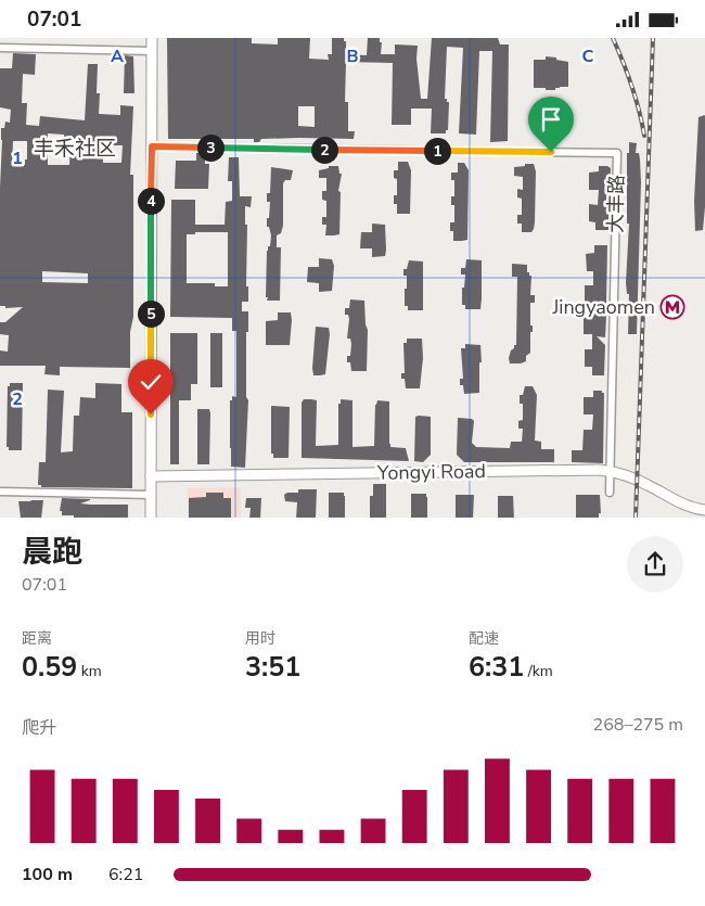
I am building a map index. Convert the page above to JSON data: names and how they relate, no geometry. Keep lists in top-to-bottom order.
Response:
{
  "streets": {
    "street": ["大丰路", "Yongyi Road"]
  },
  "crossings": [
    ["大丰路", "Yongyi Road"]
  ],
  "districts": ["丰禾社区"],
  "places": {
    "metro station": ["Jingyaomen"]
  },
  "page": {
    "status": "07:01",
    "pins": [
      "3",
      "2",
      "1",
      "4",
      "5"
    ],
    "heading": ["晨跑", "07:01"],
    "stats": [
      ["距离", "0.59 km"],
      ["用时", "3:51"],
      ["配速", "6:31 /km"]
    ],
    "chart": ["爬升", "268–275 m"],
    "list": [
      {
        "name": "100 m",
        "note": "6:21"
      }
    ]
  },
  "grid": {
    "columns": ["A", "B", "C"],
    "rows": ["1", "2"]
  }
}
